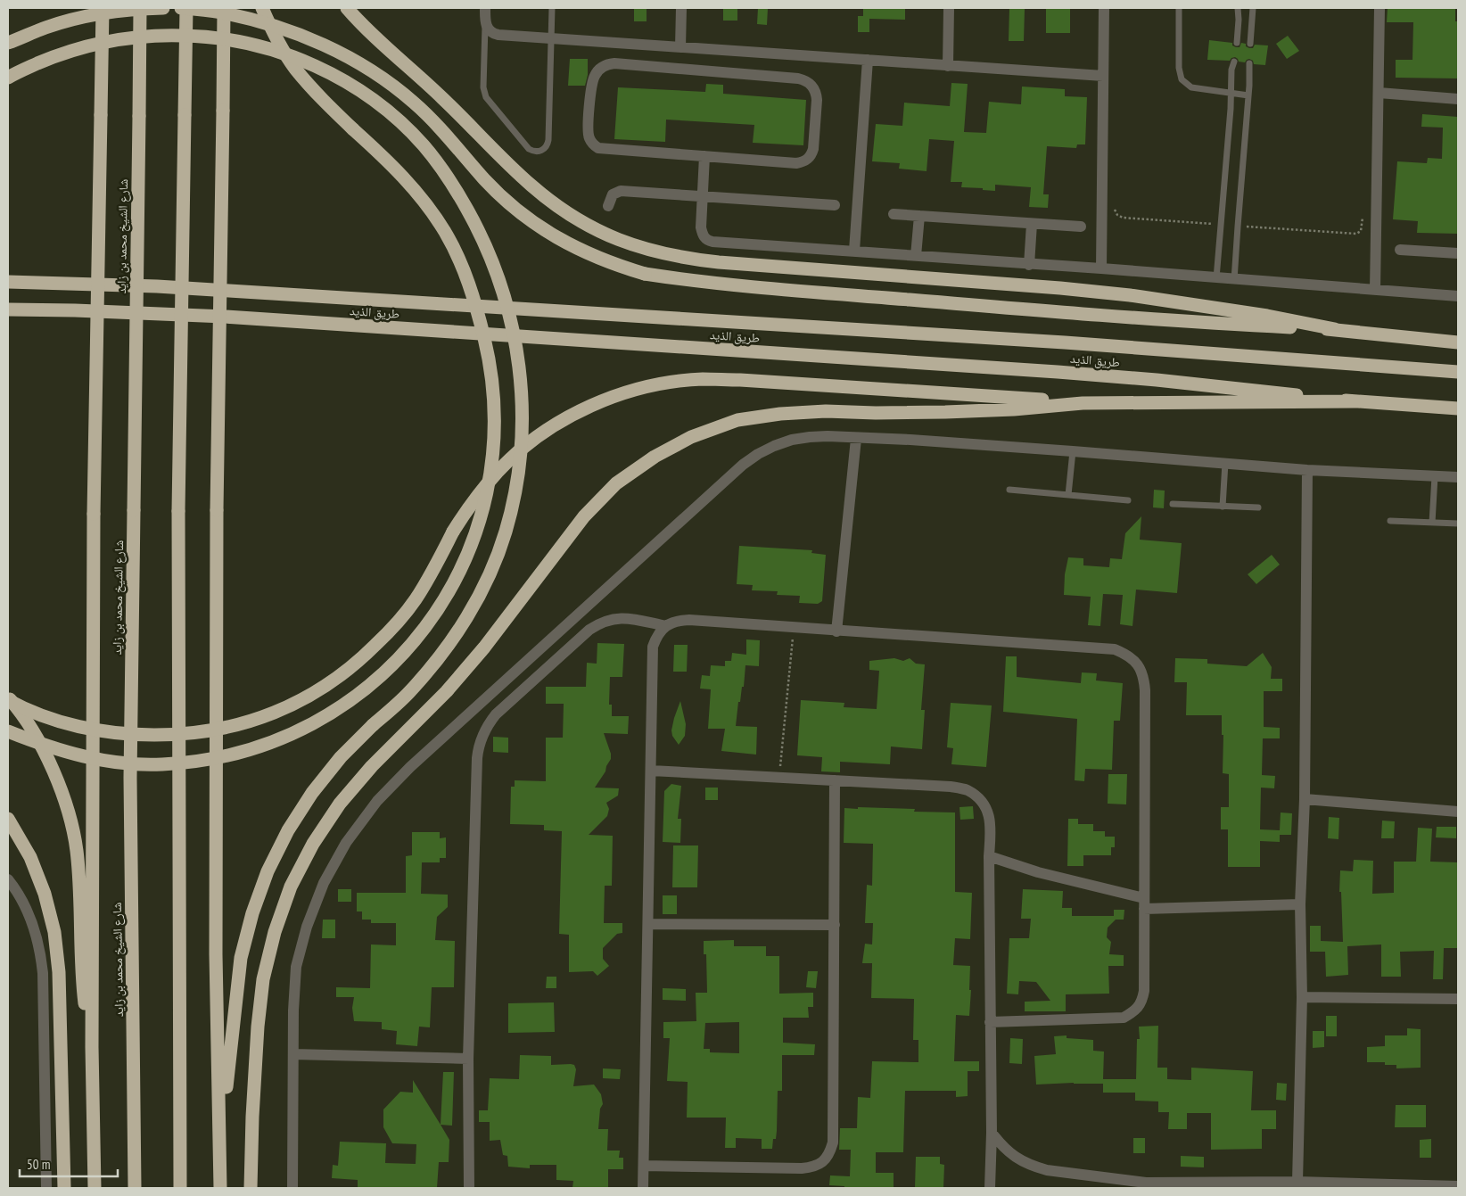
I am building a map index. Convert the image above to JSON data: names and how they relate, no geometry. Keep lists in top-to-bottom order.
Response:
{
  "streets": {
    "highway": ["شارع الشيخ محمد بن زايد", "طريق الذيد"]
  },
  "scale_bar": "50 m"
}
